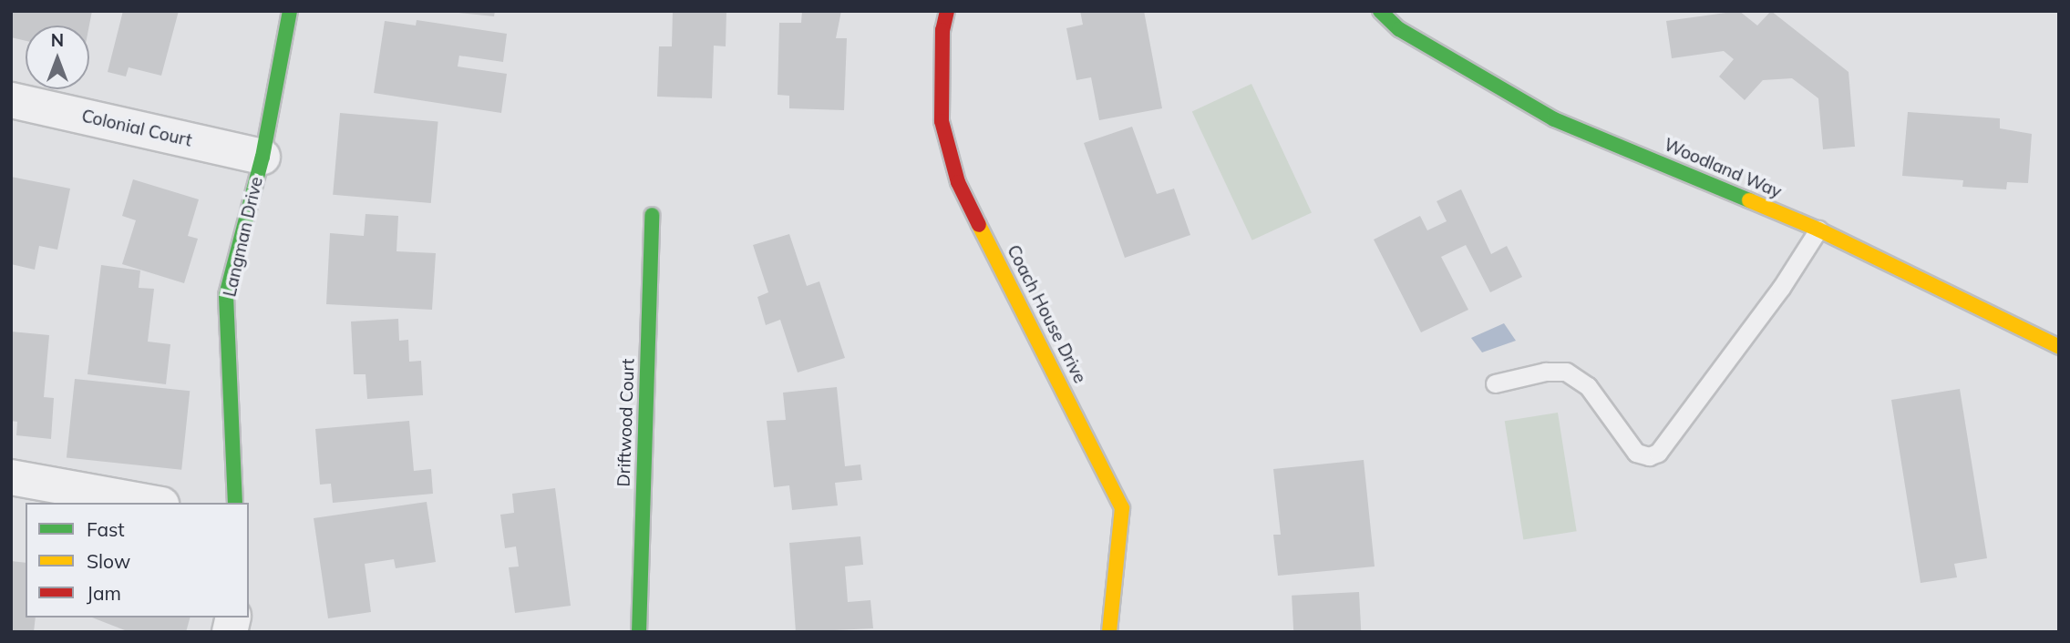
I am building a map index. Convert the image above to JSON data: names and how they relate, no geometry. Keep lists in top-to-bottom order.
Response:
{
  "streets": {
    "street": [
      "Colonial Court",
      "Woodland Way",
      "Langman Drive",
      "Coach House Drive",
      "Driftwood Court"
    ]
  },
  "crossings": [
    ["Colonial Court", "Langman Drive"]
  ],
  "legend": ["Fast", "Slow", "Jam"],
  "north": "top"
}
